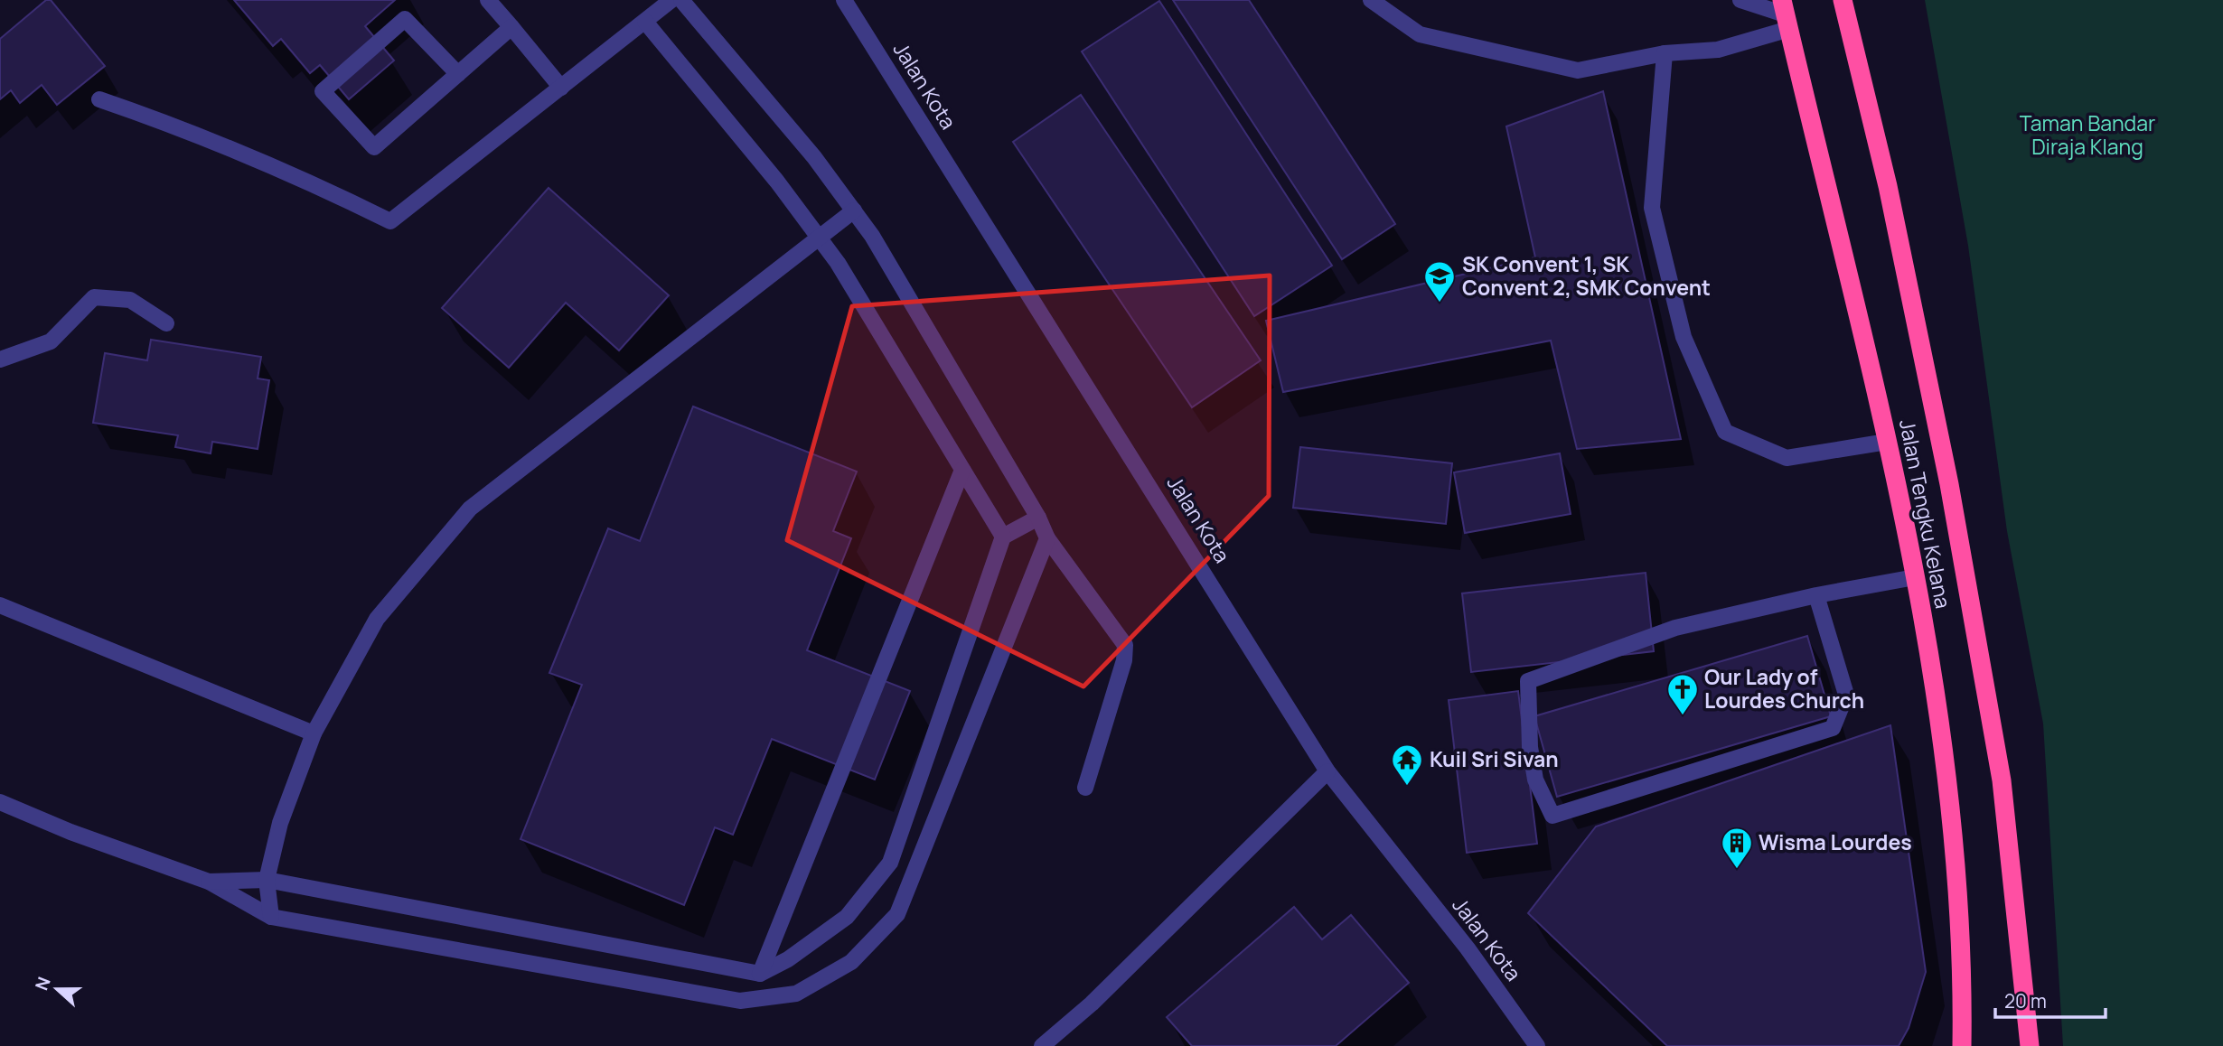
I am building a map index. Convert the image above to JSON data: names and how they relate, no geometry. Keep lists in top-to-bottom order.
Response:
{
  "streets": {
    "highway": ["Jalan Tengku Kelana"],
    "street": ["Jalan Kota"]
  },
  "parks": ["Taman Bandar Diraja Klang"],
  "places": {
    "school or university": ["SK Convent 1, SK Convent 2, SMK Convent"],
    "church": ["Our Lady of Lourdes Church"],
    "temple": ["Kuil Sri Sivan"],
    "building": ["Wisma Lourdes"]
  },
  "scale_bar": "20 m",
  "north": "left"
}
